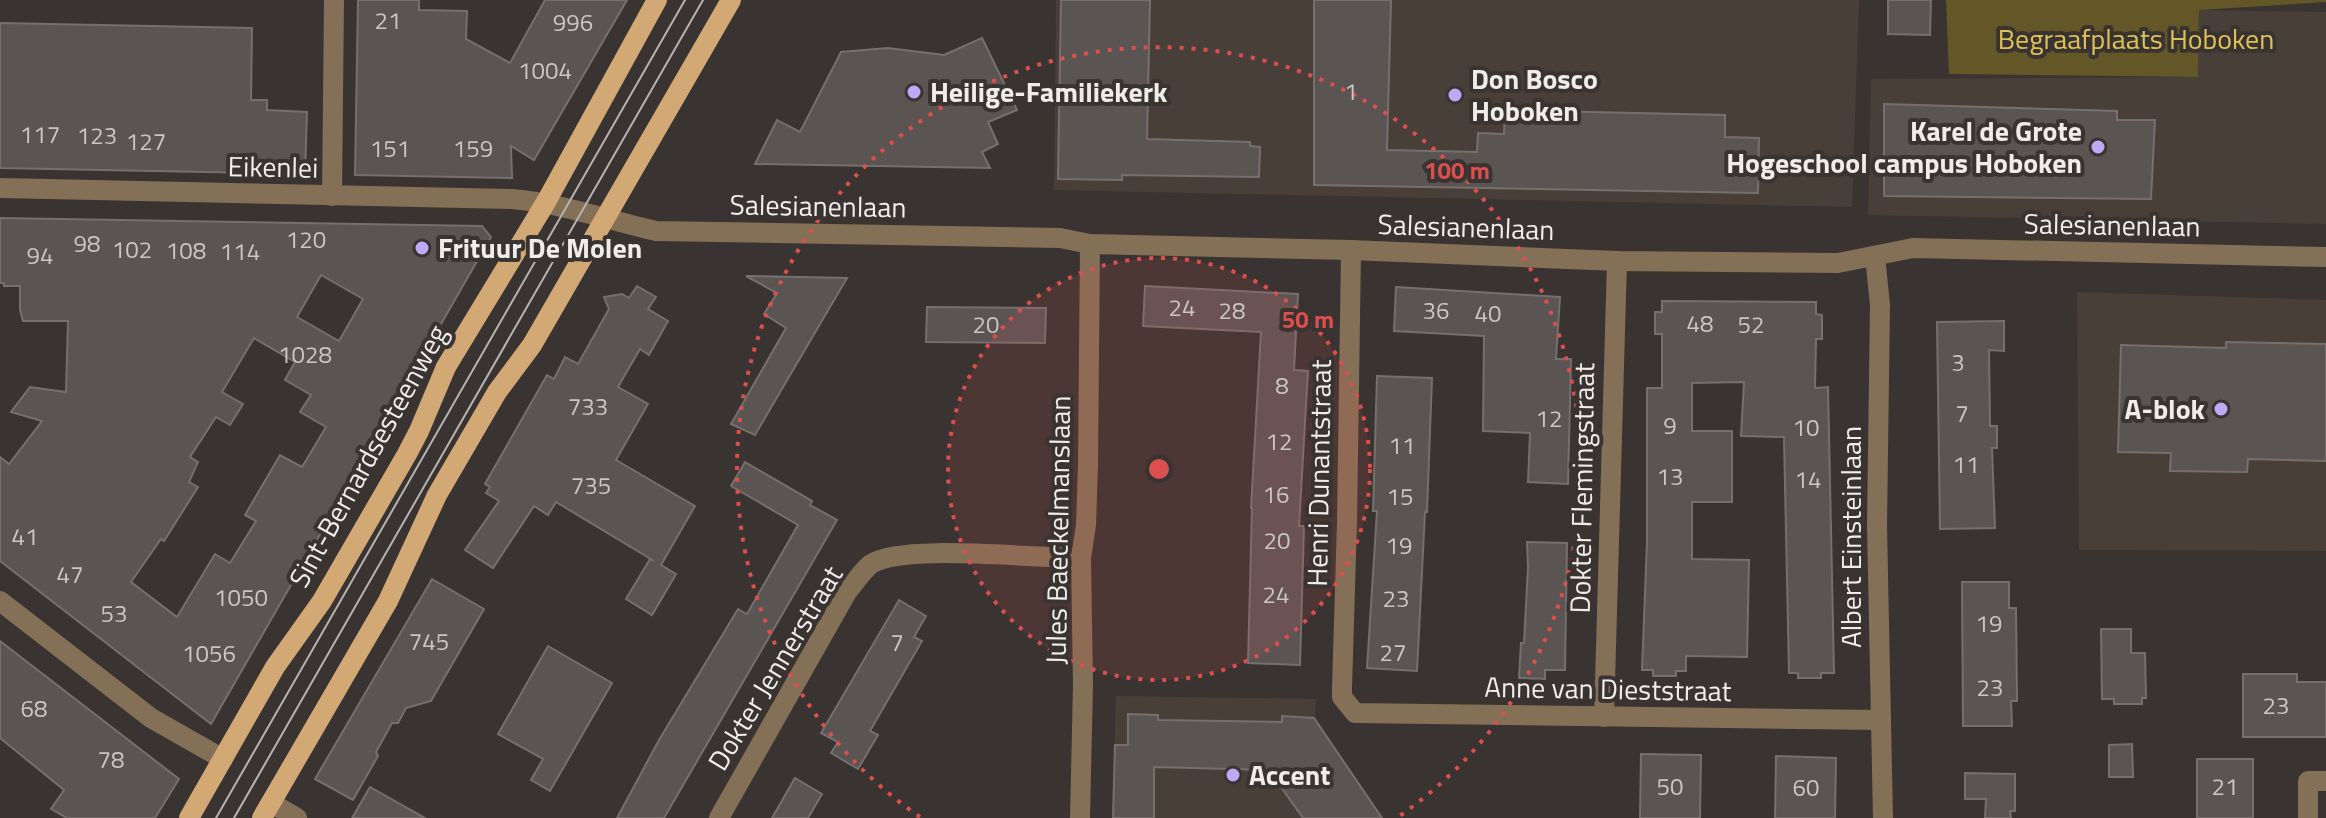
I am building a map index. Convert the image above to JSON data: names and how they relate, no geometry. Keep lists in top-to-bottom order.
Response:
{
  "streets": {
    "main road": ["Sint-Bernardsesteenweg"],
    "street": [
      "Eikenlei",
      "Salesianenlaan",
      "Henri Dunantstraat",
      "Dokter Flemingstraat",
      "Jules Baeckelmanslaan",
      "Albert Einsteinlaan",
      "Dokter Jennerstraat",
      "Anne van Dieststraat"
    ]
  },
  "crossings": [
    ["Eikenlei", "Sint-Bernardsesteenweg"],
    ["Salesianenlaan", "Henri Dunantstraat"],
    ["Salesianenlaan", "Dokter Flemingstraat"],
    ["Salesianenlaan", "Jules Baeckelmanslaan"],
    ["Salesianenlaan", "Albert Einsteinlaan"],
    ["Henri Dunantstraat", "Anne van Dieststraat"],
    ["Dokter Flemingstraat", "Anne van Dieststraat"],
    ["Jules Baeckelmanslaan", "Dokter Jennerstraat"],
    ["Albert Einsteinlaan", "Anne van Dieststraat"]
  ],
  "parks": ["Begraafplaats Hoboken"],
  "places": [
    "Heilige-Familiekerk",
    "Don Bosco Hoboken",
    "Karel de Grote Hogeschool campus Hoboken",
    "Frituur De Molen",
    "A-blok",
    "Accent"
  ],
  "house_numbers": [
    "21",
    "996",
    "1004",
    "1",
    "117",
    "123",
    "127",
    "151",
    "159",
    "120",
    "98",
    "102",
    "108",
    "114",
    "94",
    "24",
    "28",
    "36",
    "40",
    "48",
    "20",
    "52",
    "1028",
    "3",
    "8",
    "733",
    "7",
    "12",
    "9",
    "10",
    "12",
    "11",
    "11",
    "13",
    "14",
    "735",
    "16",
    "15",
    "41",
    "20",
    "19",
    "47",
    "24",
    "1050",
    "23",
    "53",
    "19",
    "745",
    "7",
    "27",
    "1056",
    "23",
    "23",
    "68",
    "78",
    "50",
    "21",
    "60"
  ],
  "rings": ["100 m", "50 m"]
}
